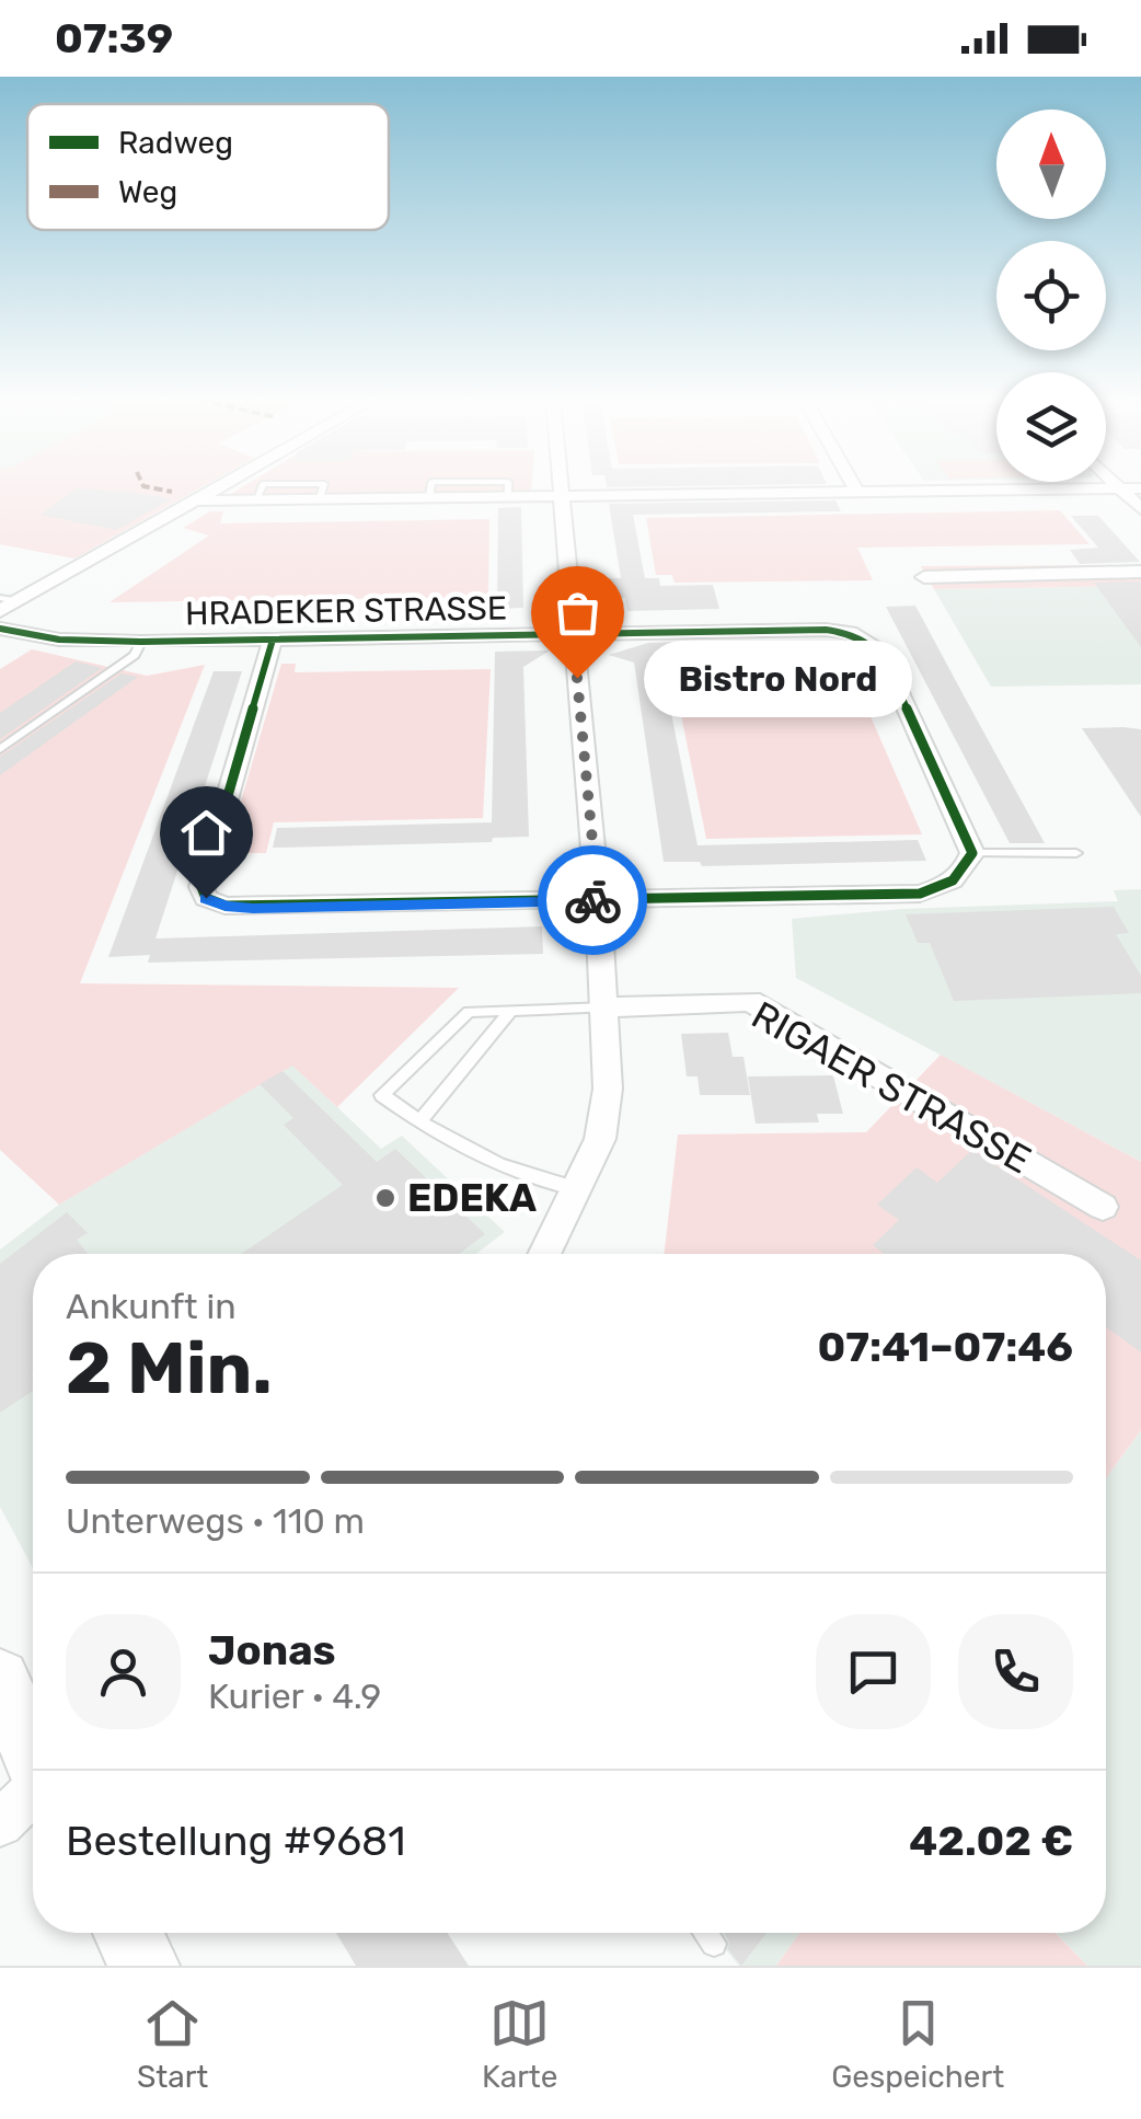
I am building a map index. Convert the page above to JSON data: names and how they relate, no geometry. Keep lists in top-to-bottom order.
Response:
{
  "streets": {
    "street": ["HRADEKER STRASSE", "RIGAER STRASSE"]
  },
  "places": ["Bistro Nord", "EDEKA"],
  "legend": ["Radweg", "Weg"],
  "north": "top",
  "page": {
    "status": "07:39",
    "bubble": "Bistro Nord",
    "heading": ["2 Min.", "Ankunft in", "07:41–07:46"],
    "panel": [
      "Jonas",
      "Kurier · 4.9",
      "Bestellung #9681",
      "42.02 €"
    ],
    "bar": "Unterwegs · 110 m",
    "tabs": ["Start", "Karte", "Gespeichert"]
  }
}
